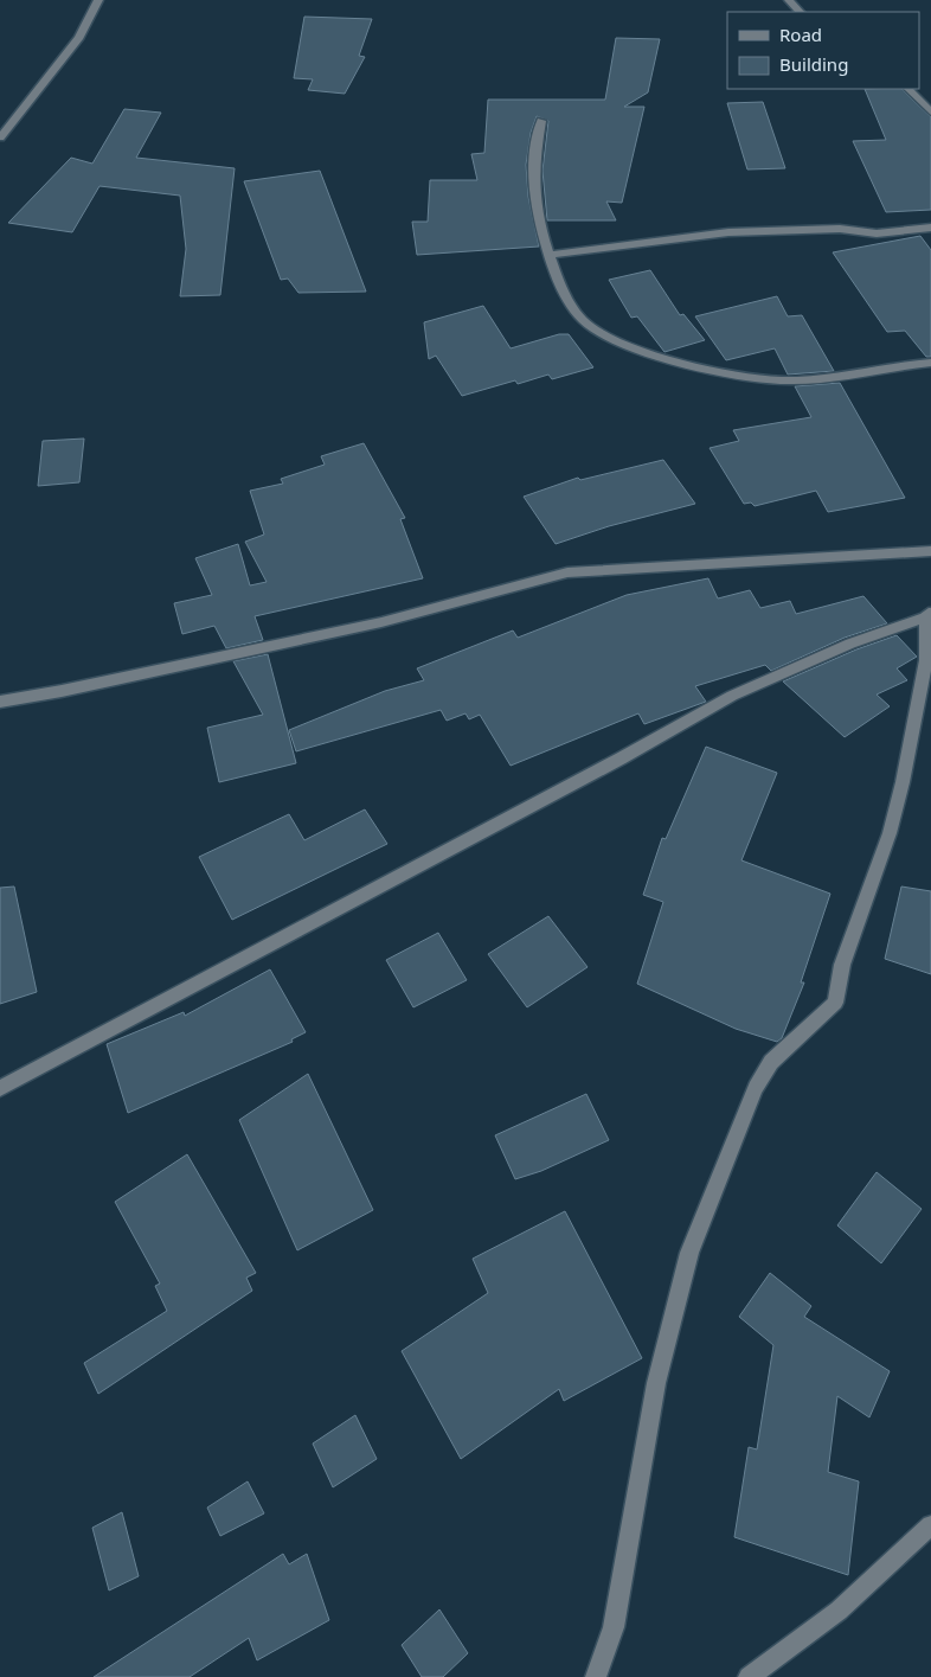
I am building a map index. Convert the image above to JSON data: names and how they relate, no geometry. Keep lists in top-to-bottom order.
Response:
{
  "legend": ["Road", "Building"]
}
